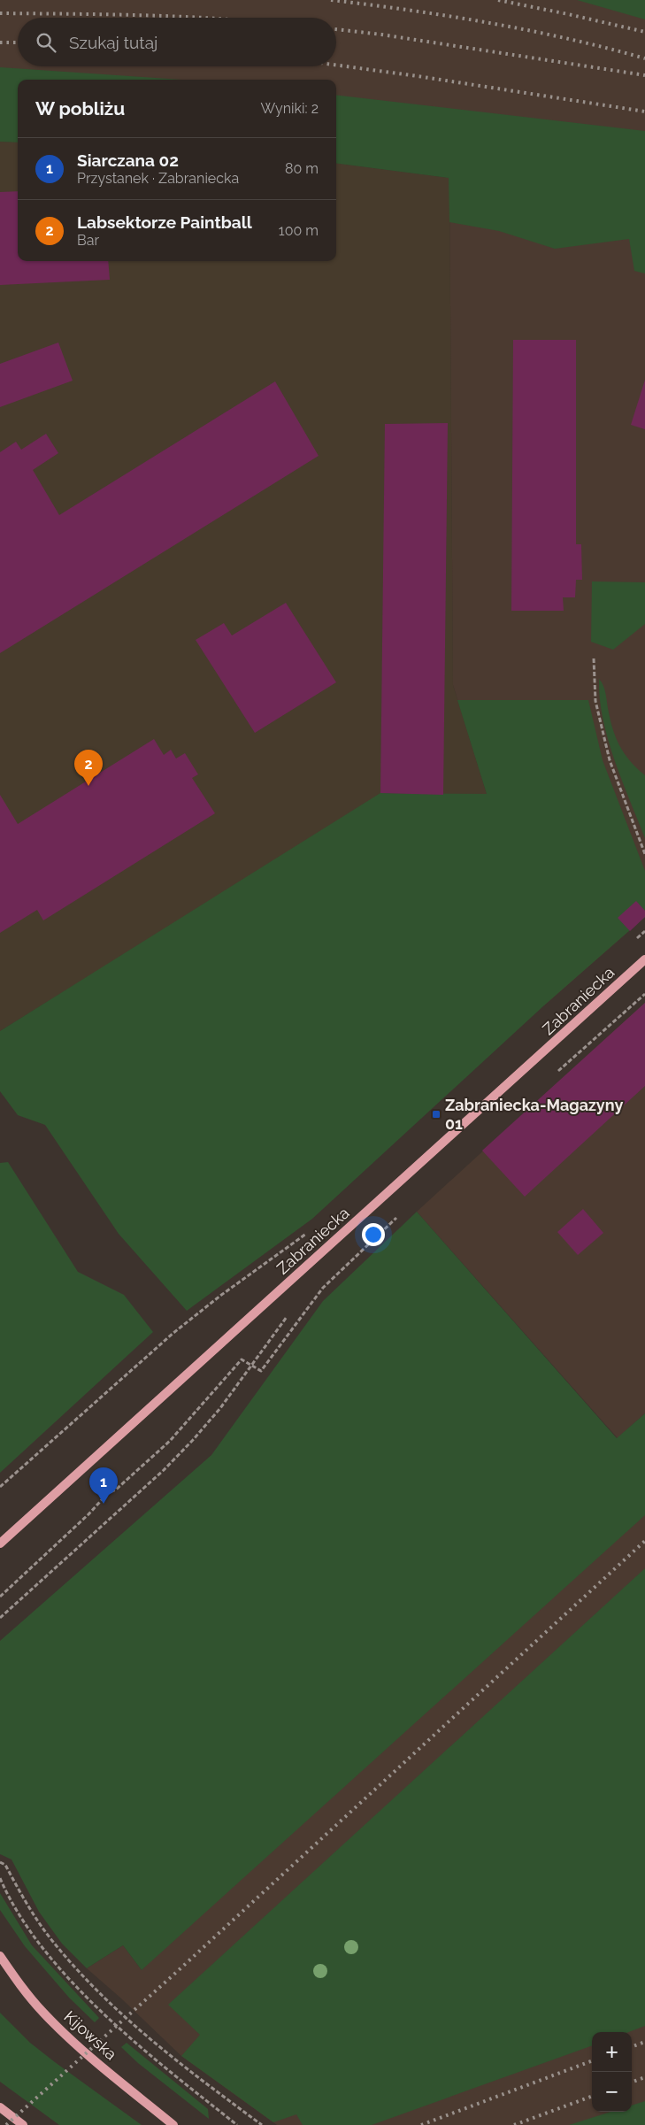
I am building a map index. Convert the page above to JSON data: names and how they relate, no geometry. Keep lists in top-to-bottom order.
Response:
{
  "streets": {
    "main road": ["Zabraniecka", "Kijowska"]
  },
  "places": {
    "transit": ["Zabraniecka-Magazyny 01"]
  },
  "page": {
    "search": "Szukaj tutaj",
    "heading": ["W pobliżu", "Wyniki: 2"],
    "list": [
      {
        "mark": "1",
        "name": "Siarczana 02",
        "note": "Przystanek · Zabraniecka",
        "value": "80 m"
      },
      {
        "mark": "2",
        "name": "Labsektorze Paintball",
        "note": "Bar",
        "value": "100 m"
      }
    ],
    "pins": ["2", "1"],
    "map_buttons": ["+", "−"]
  }
}
